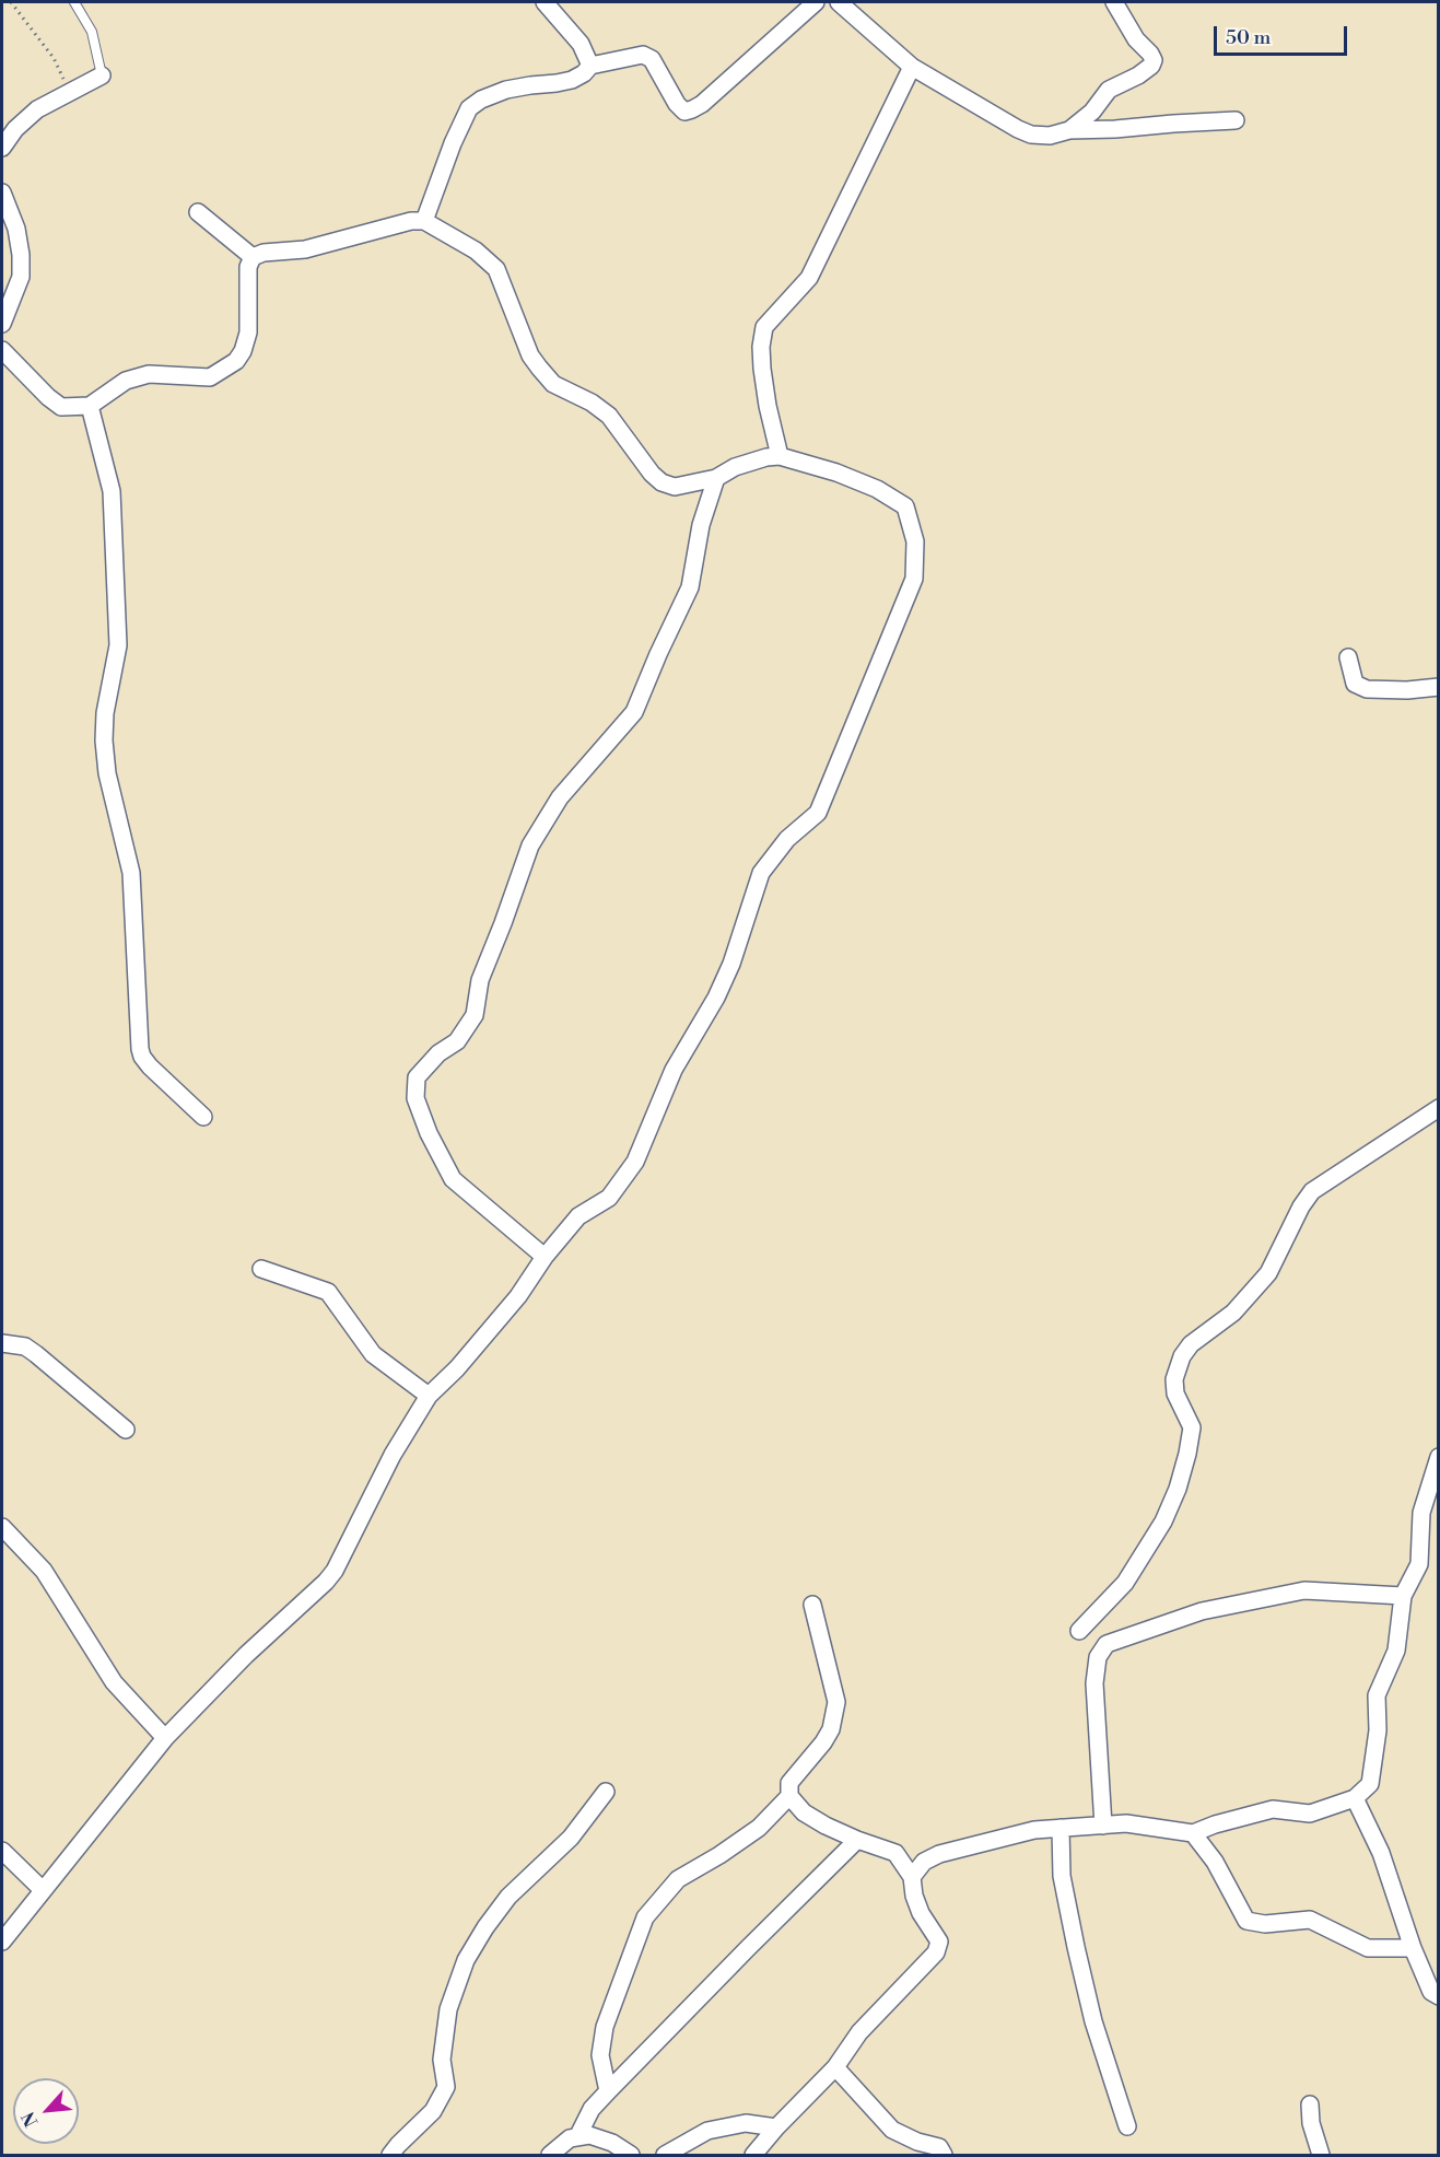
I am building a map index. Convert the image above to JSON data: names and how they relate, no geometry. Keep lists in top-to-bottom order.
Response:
{
  "scale_bar": "50 m",
  "north": "bottom left"
}
